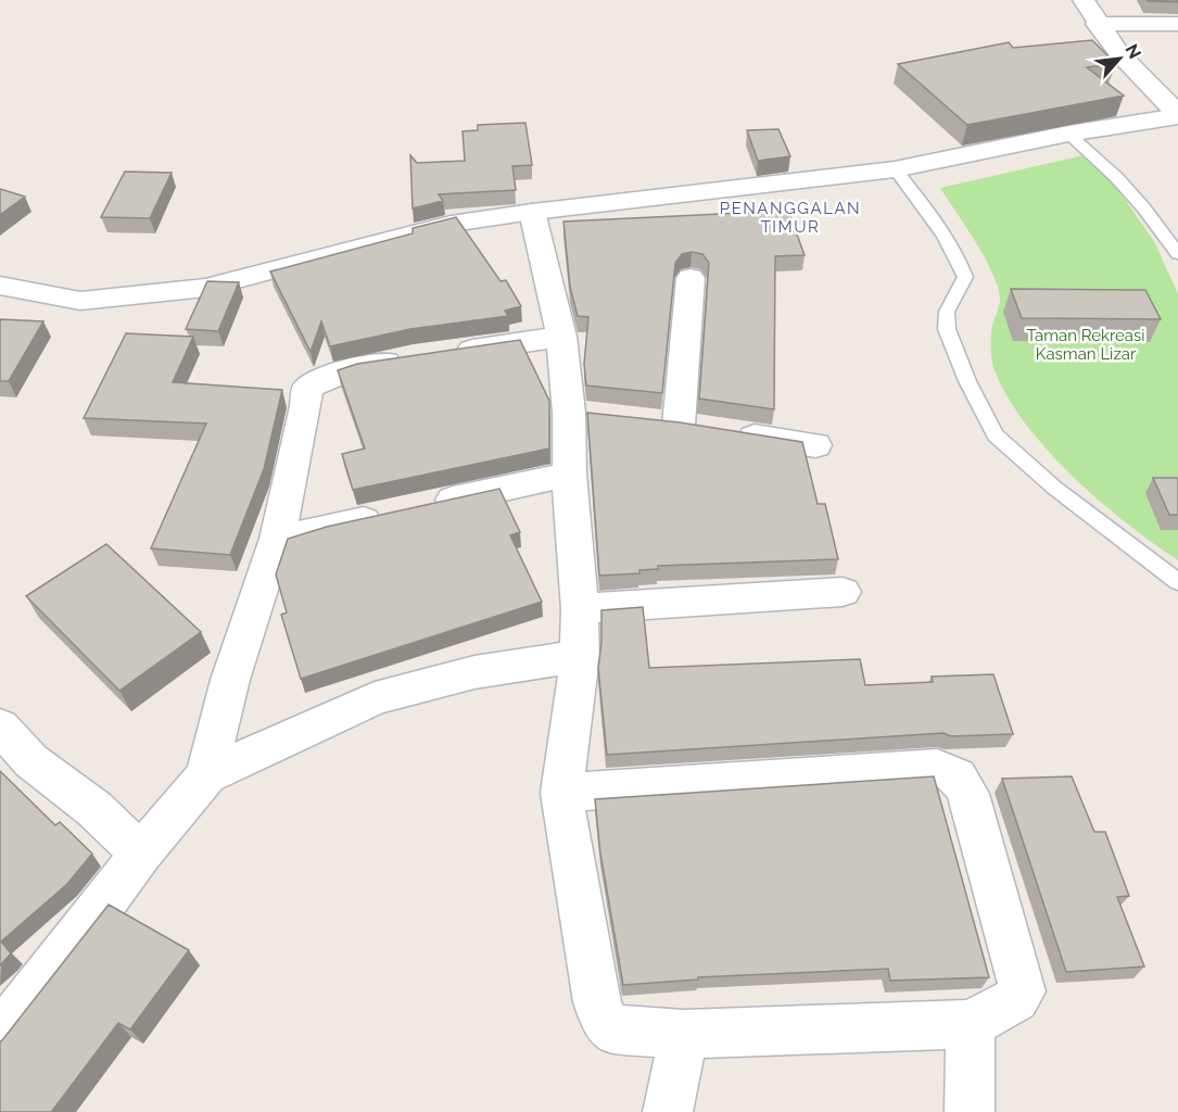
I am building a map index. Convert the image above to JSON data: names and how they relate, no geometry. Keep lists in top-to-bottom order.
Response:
{
  "districts": ["PENANGGALAN TIMUR"],
  "parks": ["Taman Rekreasi Kasman Lizar"],
  "north": "top right"
}
